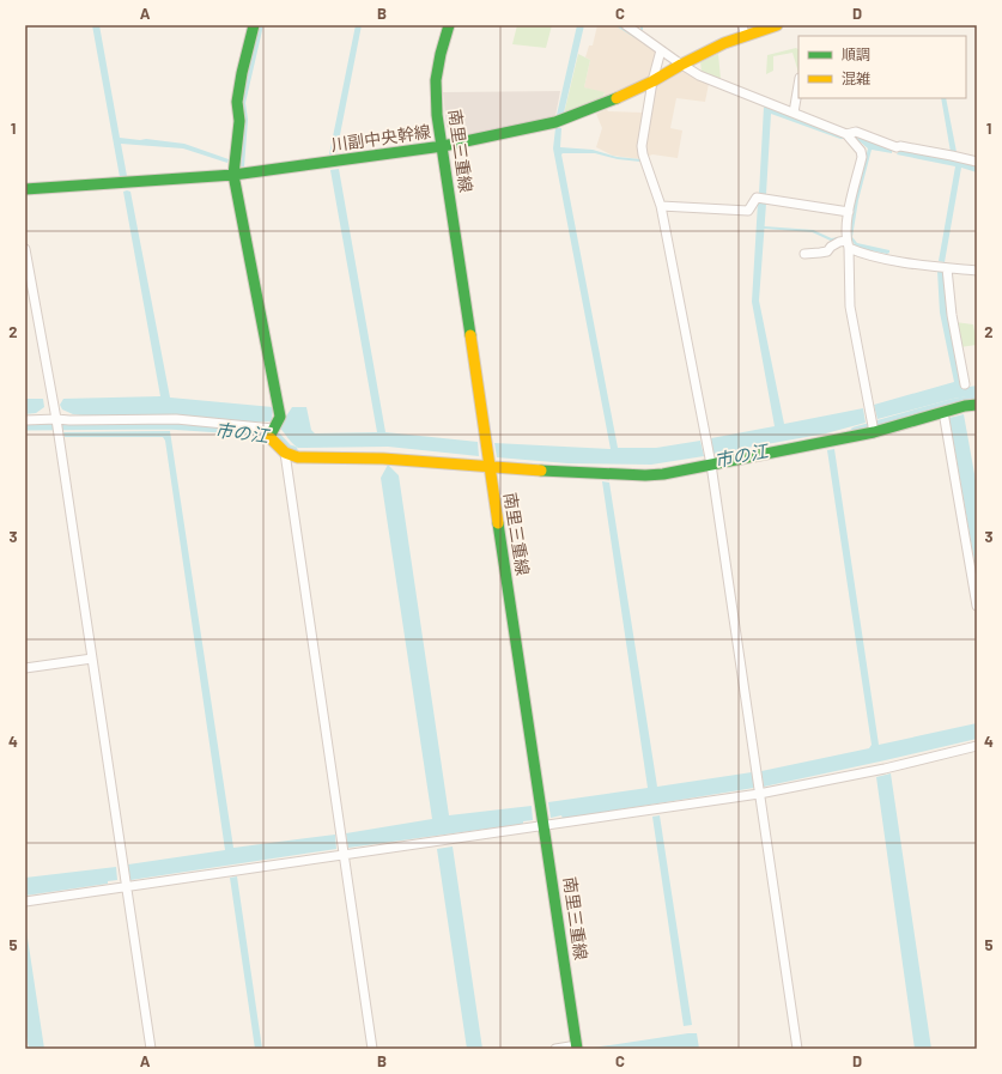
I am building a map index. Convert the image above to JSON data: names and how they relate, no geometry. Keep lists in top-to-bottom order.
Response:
{
  "streets": {
    "street": ["川副中央幹線", "南里三重線"]
  },
  "crossings": [
    ["川副中央幹線", "南里三重線"]
  ],
  "water": ["市の江"],
  "legend": ["順調", "混雑"],
  "grid": {
    "columns": [
      "A",
      "B",
      "C",
      "D"
    ],
    "rows": [
      "1",
      "2",
      "3",
      "4",
      "5"
    ]
  }
}
